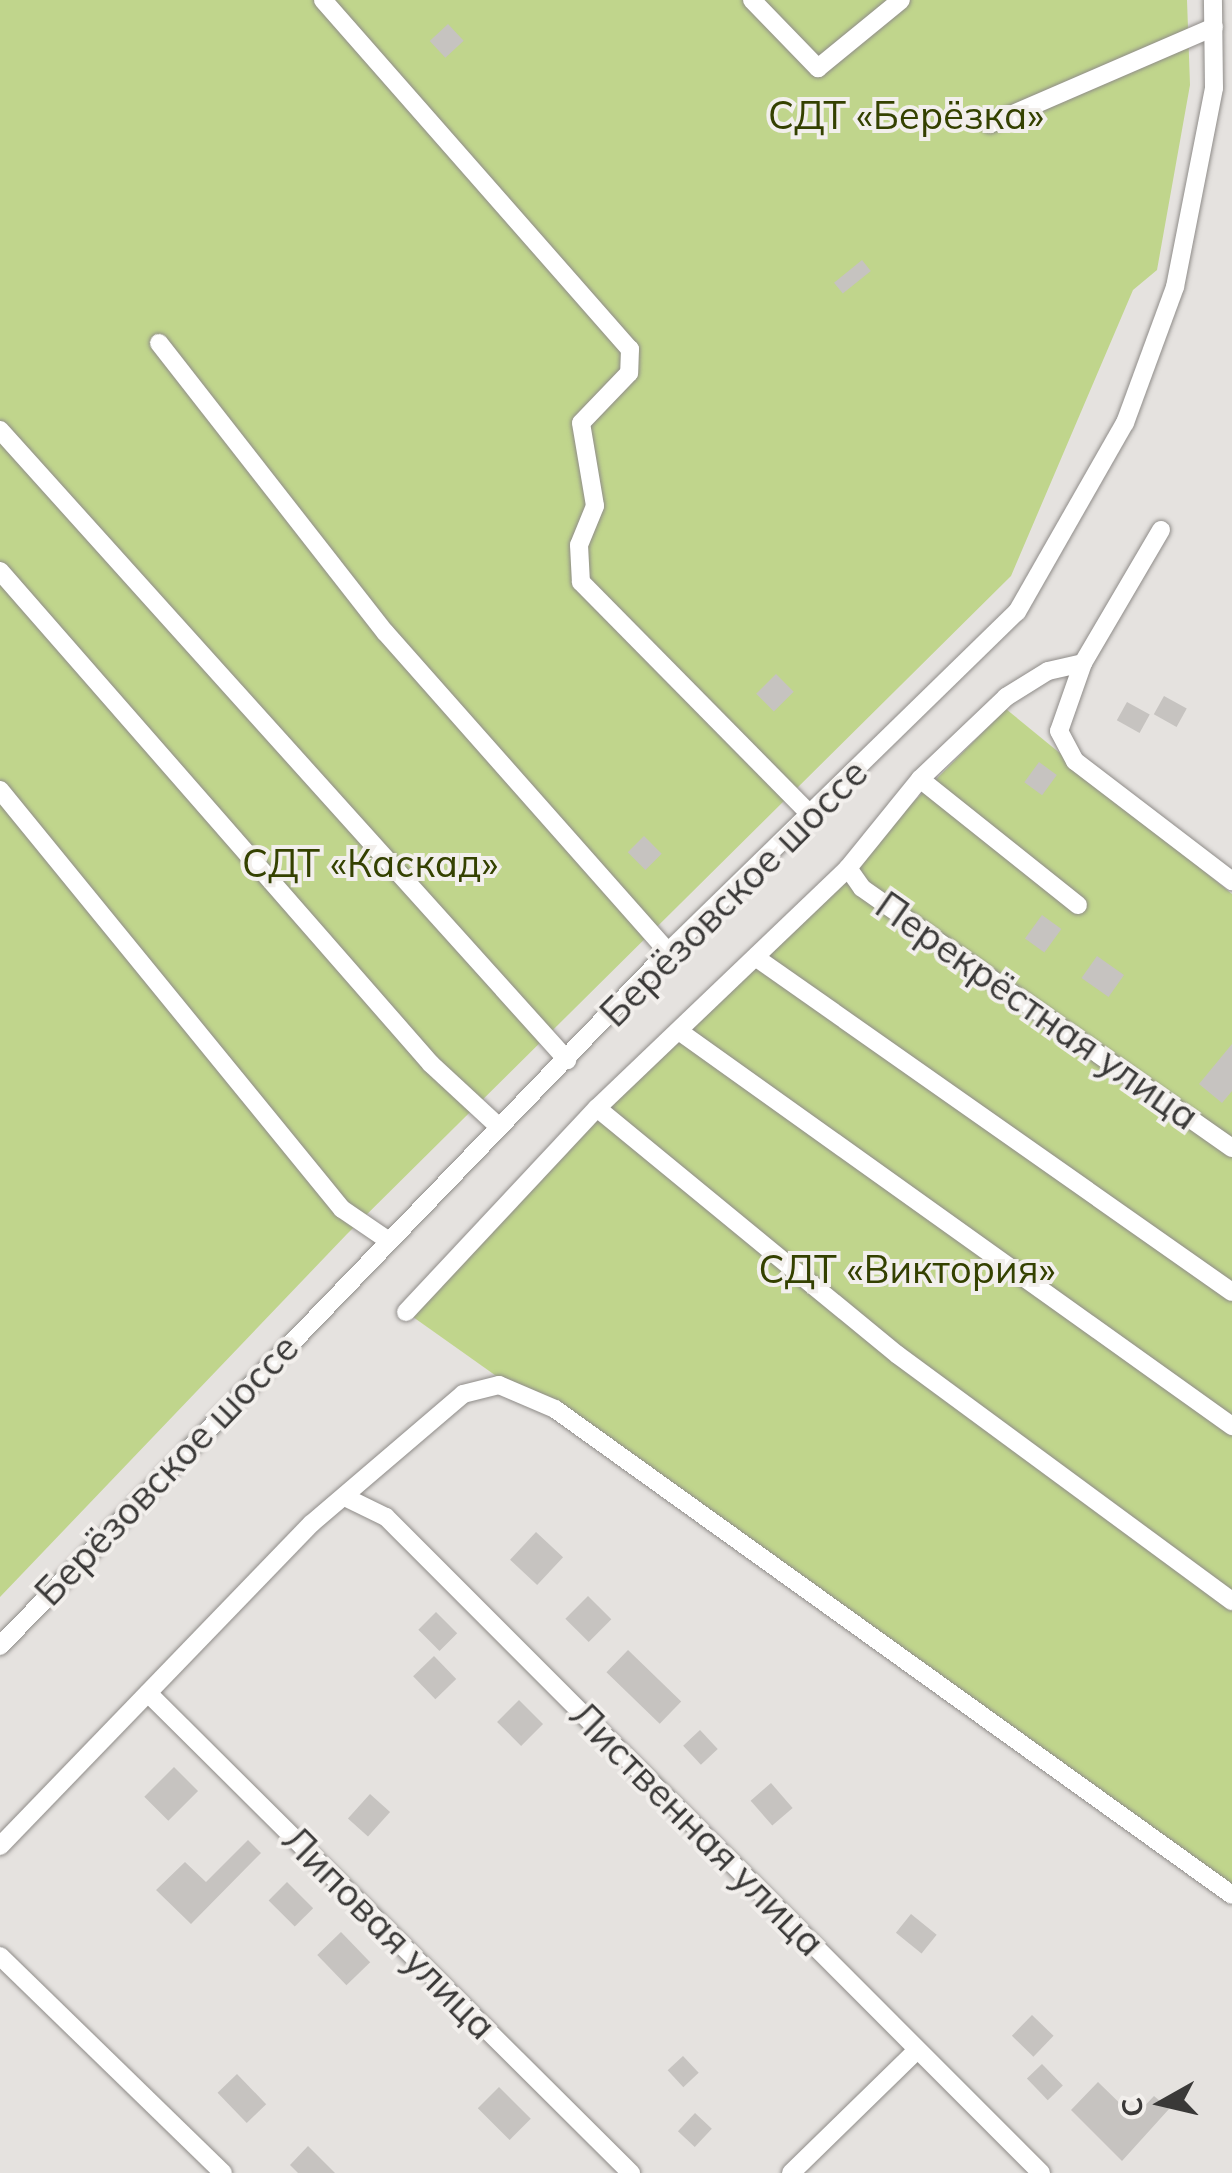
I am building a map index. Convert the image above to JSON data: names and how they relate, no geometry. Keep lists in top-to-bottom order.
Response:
{
  "streets": {
    "street": [
      "Берёзовское шоссе",
      "Перекрёстная улица",
      "Лиственная улица",
      "Липовая улица"
    ]
  },
  "parks": ["СДТ «Берёзка»", "СДТ «Каскад»", "СДТ «Виктория»"],
  "north": "left"
}
